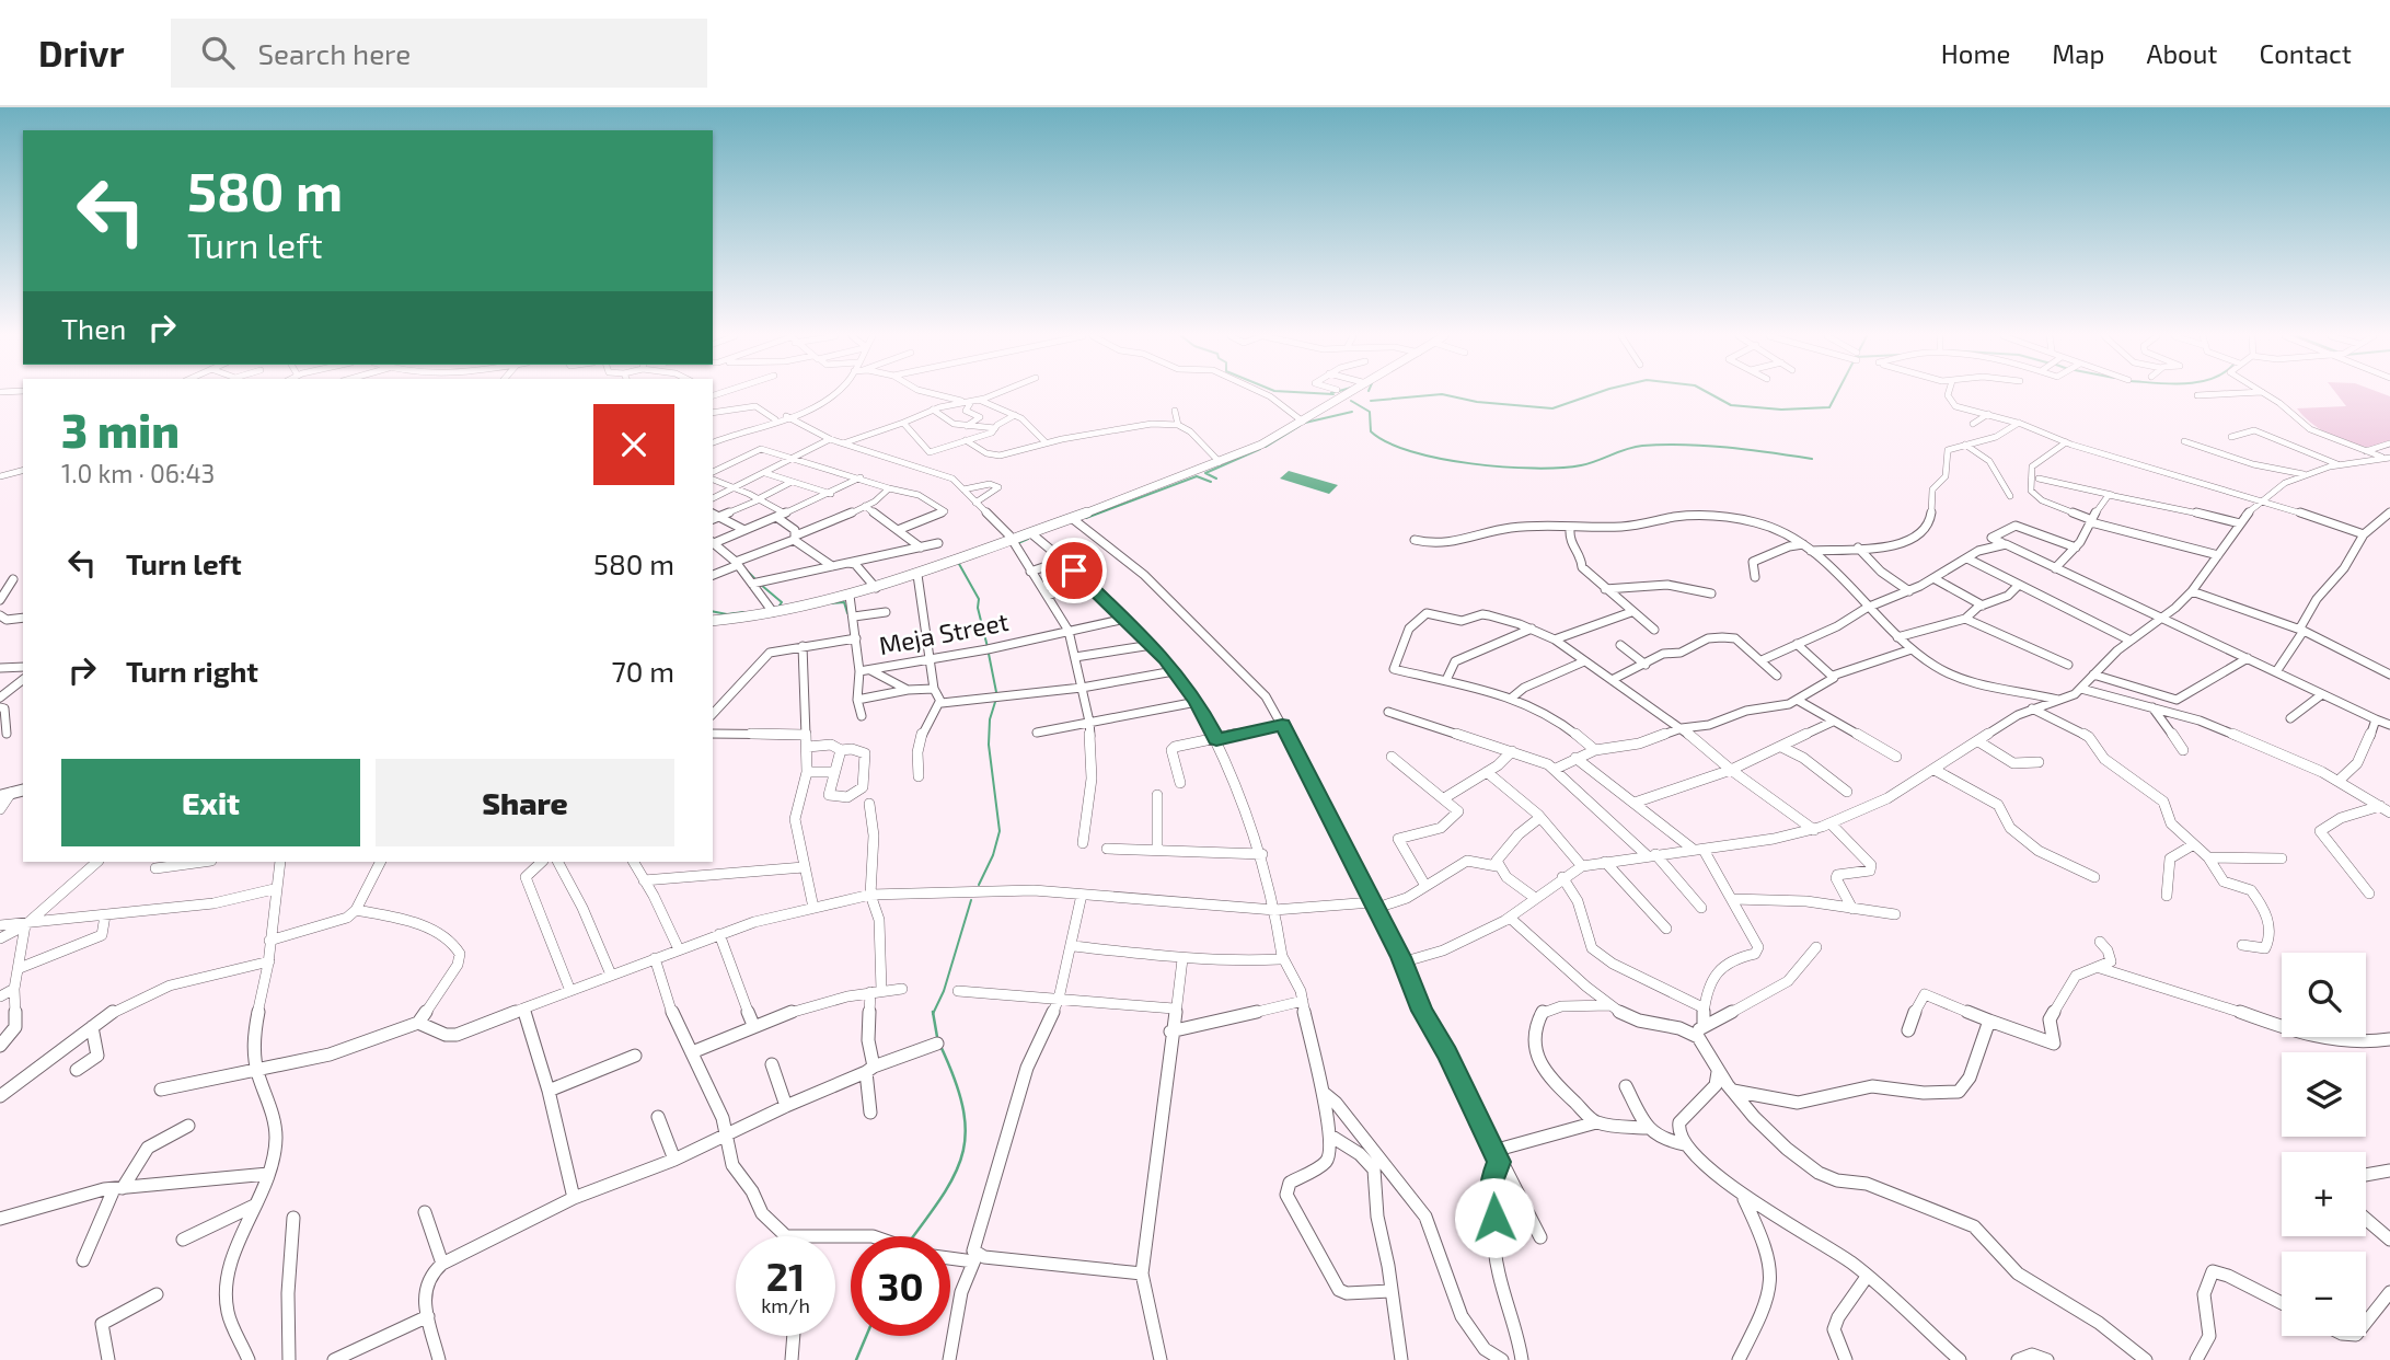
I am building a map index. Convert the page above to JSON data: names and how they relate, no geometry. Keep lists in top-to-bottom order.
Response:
{
  "streets": {
    "street": ["Meja Street"]
  },
  "page": {
    "header": "Drivr",
    "search": "Search here",
    "nav": [
      "Home",
      "Map",
      "About",
      "Contact"
    ],
    "turn": ["580 m", "Turn left"],
    "then": "Then",
    "heading": ["3 min", "1.0 km · 06:43"],
    "list": [
      {
        "name": "Turn left",
        "value": "580 m"
      },
      {
        "name": "Turn right",
        "value": "70 m"
      }
    ],
    "buttons": ["Exit", "Share"],
    "map_buttons": ["+", "−"],
    "speed": "21 km/h",
    "limit": "30"
  }
}
